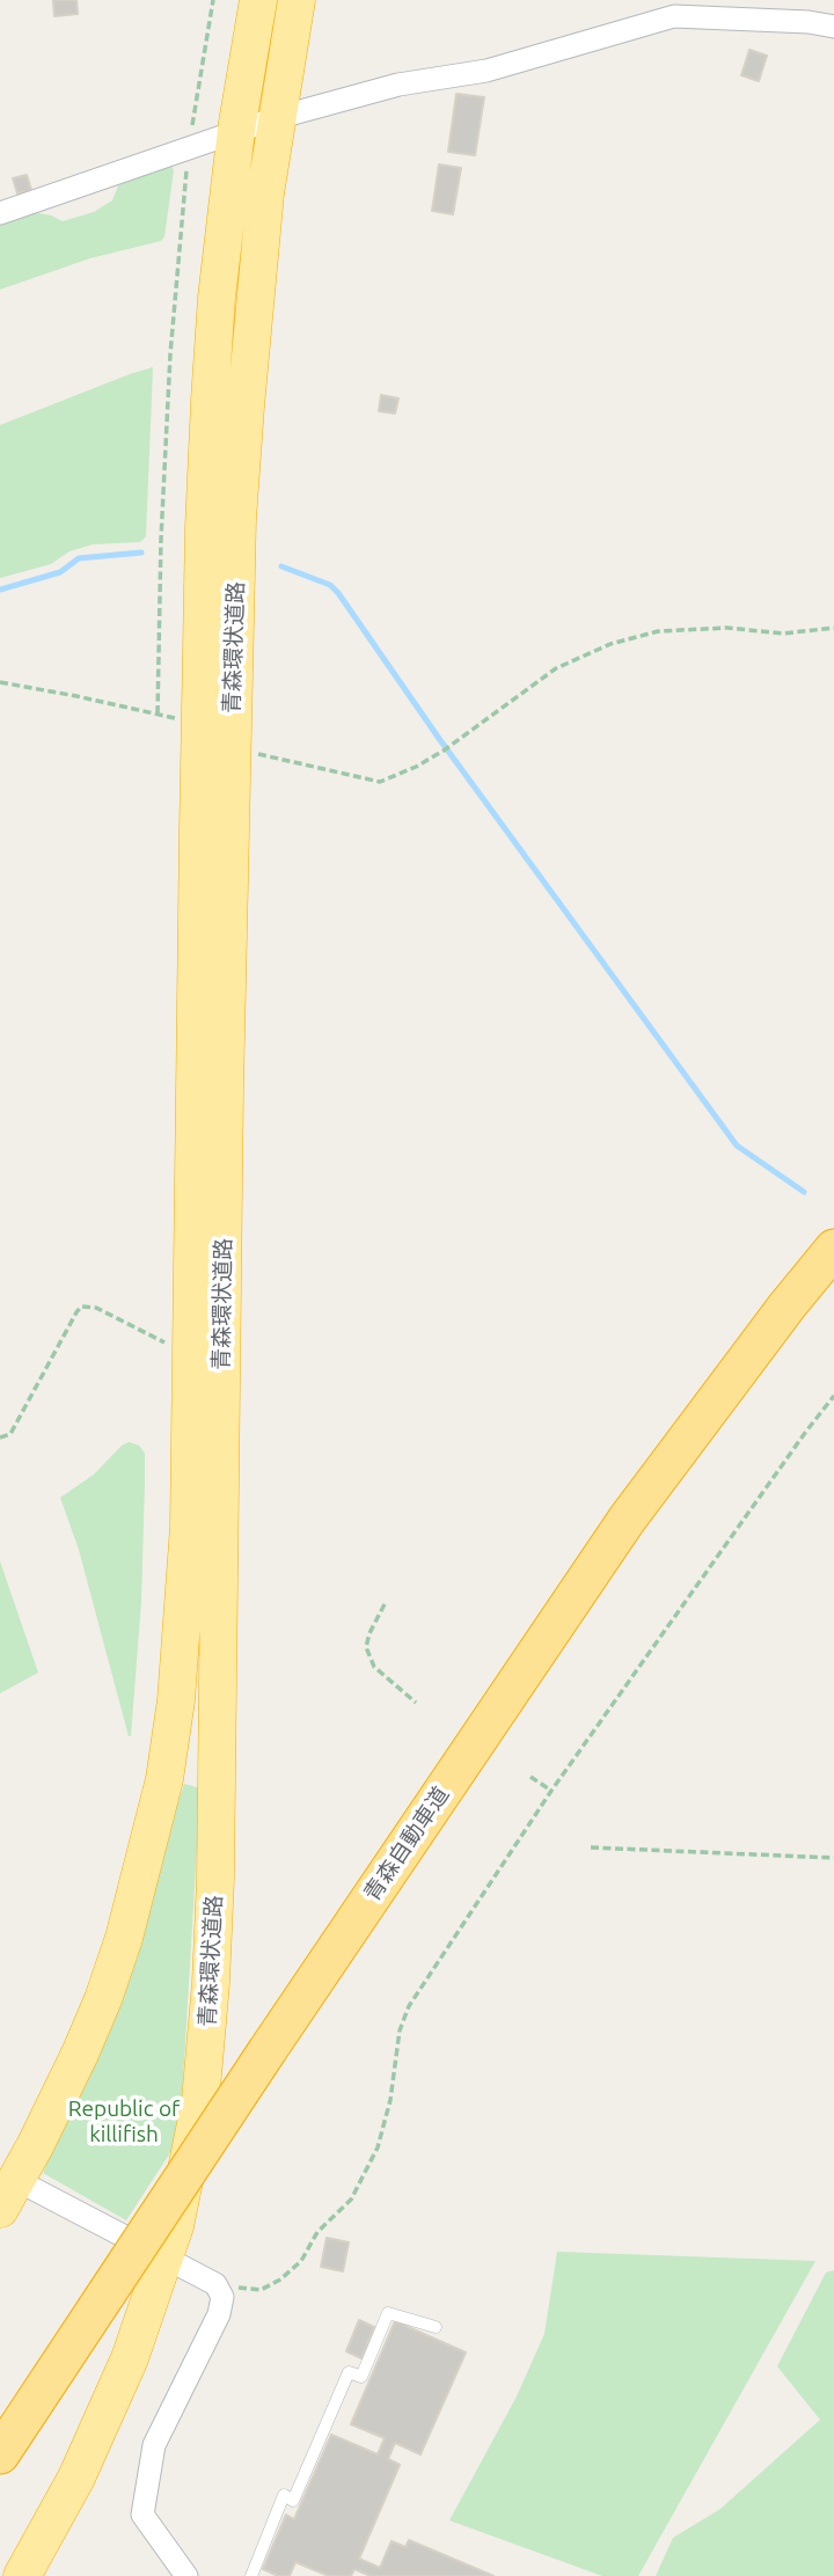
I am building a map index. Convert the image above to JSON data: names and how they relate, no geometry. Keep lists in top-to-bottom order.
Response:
{
  "streets": {
    "highway": ["青森環状道路", "青森自動車道"]
  },
  "parks": ["Republic of killifish"]
}
